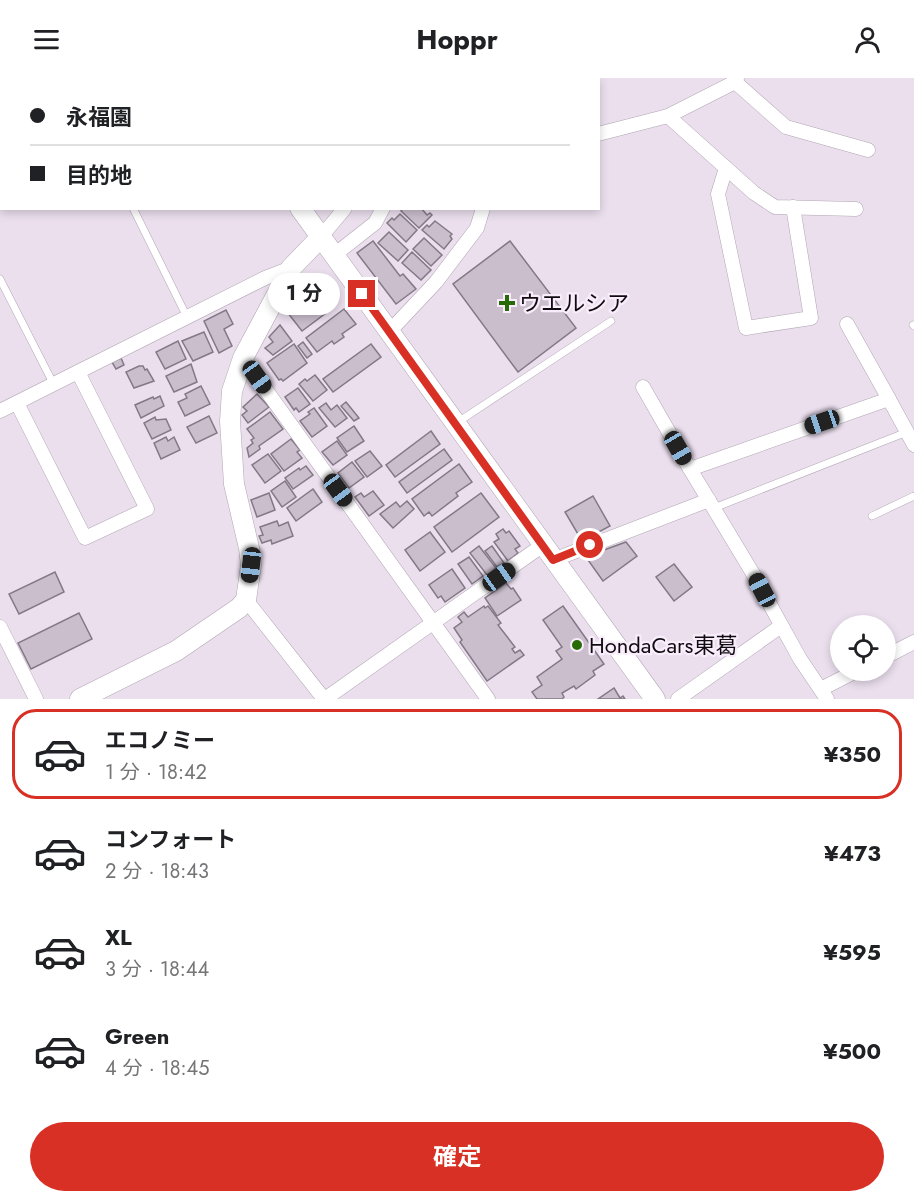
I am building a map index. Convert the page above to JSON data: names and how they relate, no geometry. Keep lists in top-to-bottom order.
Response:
{
  "places": {
    "health": ["ウエルシア"],
    "other": ["HondaCars東葛"]
  },
  "page": {
    "header": "Hoppr",
    "banner": ["永福園", "目的地"],
    "bubble": "1 分",
    "list": [
      {
        "name": "エコノミー",
        "note": "1 分 · 18:42",
        "value": "¥350"
      },
      {
        "name": "コンフォート",
        "note": "2 分 · 18:43",
        "value": "¥473"
      },
      {
        "name": "XL",
        "note": "3 分 · 18:44",
        "value": "¥595"
      },
      {
        "name": "Green",
        "note": "4 分 · 18:45",
        "value": "¥500"
      }
    ],
    "buttons": "確定"
  }
}
